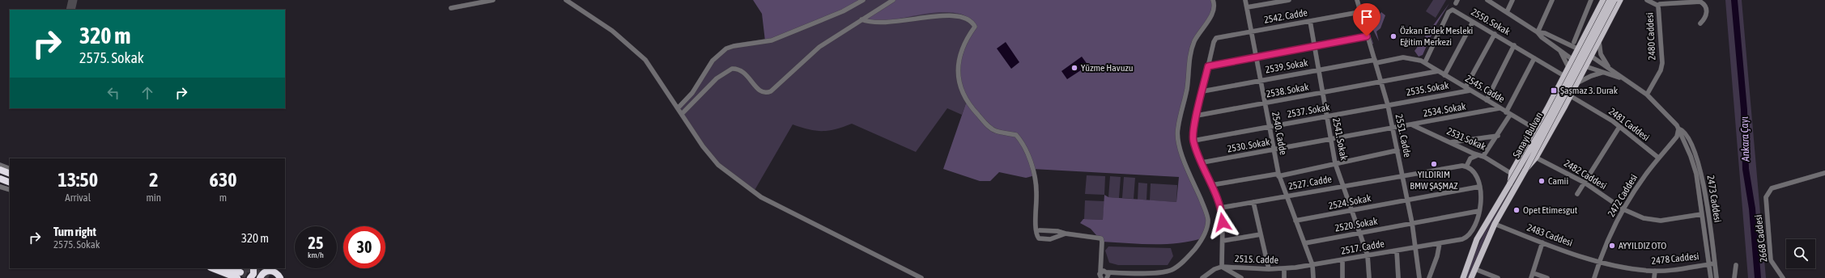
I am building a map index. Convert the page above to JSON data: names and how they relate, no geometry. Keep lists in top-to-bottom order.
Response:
{
  "streets": {
    "main road": ["Sanayi Bulvarı"],
    "street": [
      "2542. Cadde",
      "2550. Sokak",
      "2480 Caddesi",
      "2539. Sokak",
      "2535. Sokak",
      "2545. Cadde",
      "2538. Sokak",
      "2534. Sokak",
      "2537. Sokak",
      "2481 Caddesi",
      "2540. Cadde",
      "2551. Cadde",
      "2541. Sokak",
      "2531 Sokak",
      "2530. Sokak",
      "2482 Caddesi",
      "2527. Cadde",
      "2472 Caddesi",
      "2473 Caddesi",
      "2524. Sokak",
      "2520. Sokak",
      "2483 Caddesi",
      "2668 Caddesi",
      "2517. Cadde",
      "2478 Caddesi",
      "2515. Cadde"
    ]
  },
  "crossings": [
    ["2542. Cadde", "2540. Cadde"],
    ["2542. Cadde", "2551. Cadde"],
    ["2542. Cadde", "2541. Sokak"],
    ["2550. Sokak", "2545. Cadde"],
    ["2480 Caddesi", "2473 Caddesi"],
    ["2539. Sokak", "2540. Cadde"],
    ["2539. Sokak", "2551. Cadde"],
    ["2539. Sokak", "2541. Sokak"],
    ["2535. Sokak", "2545. Cadde"],
    ["2535. Sokak", "2537. Sokak"],
    ["2535. Sokak", "2551. Cadde"],
    ["2545. Cadde", "2538. Sokak"],
    ["2545. Cadde", "2534. Sokak"],
    ["2538. Sokak", "2540. Cadde"],
    ["2538. Sokak", "2551. Cadde"],
    ["2538. Sokak", "2541. Sokak"],
    ["2534. Sokak", "2551. Cadde"],
    ["2534. Sokak", "2531 Sokak"],
    ["2534. Sokak", "2530. Sokak"],
    ["2537. Sokak", "2540. Cadde"],
    ["2537. Sokak", "2551. Cadde"],
    ["2537. Sokak", "2541. Sokak"],
    ["2481 Caddesi", "2472 Caddesi"],
    ["2540. Cadde", "2530. Sokak"],
    ["2540. Cadde", "2527. Cadde"],
    ["2540. Cadde", "2524. Sokak"],
    ["2540. Cadde", "2520. Sokak"],
    ["2540. Cadde", "2517. Cadde"],
    ["2540. Cadde", "2515. Cadde"],
    ["Sanayi Bulvarı", "2483 Caddesi"],
    ["2551. Cadde", "2530. Sokak"],
    ["2551. Cadde", "2527. Cadde"],
    ["2551. Cadde", "2524. Sokak"],
    ["2551. Cadde", "2520. Sokak"],
    ["2551. Cadde", "2517. Cadde"],
    ["2541. Sokak", "2530. Sokak"],
    ["2541. Sokak", "2527. Cadde"],
    ["2541. Sokak", "2524. Sokak"],
    ["2541. Sokak", "2520. Sokak"],
    ["2541. Sokak", "2517. Cadde"],
    ["2482 Caddesi", "2472 Caddesi"],
    ["2482 Caddesi", "2473 Caddesi"],
    ["2472 Caddesi", "2473 Caddesi"],
    ["2472 Caddesi", "2483 Caddesi"],
    ["2472 Caddesi", "2478 Caddesi"],
    ["2473 Caddesi", "2478 Caddesi"],
    ["2520. Sokak", "2517. Cadde"],
    ["2483 Caddesi", "2478 Caddesi"],
    ["2517. Cadde", "2515. Cadde"]
  ],
  "water": ["Ankara Çayı"],
  "places": {
    "other": [
      "Özkan Erdek Mesleki Eğitim Merkezi",
      "Yüzme Havuzu",
      "YILDIRIM BMW ŞAŞMAZ",
      "Camii",
      "Opet Etimesgut",
      "AYYILDIZ OTO"
    ],
    "transit": ["Şaşmaz 3. Durak"]
  },
  "page": {
    "turn": ["320 m", "2575. Sokak"],
    "eta": [
      "13:50",
      "Arrival",
      "2",
      "min",
      "630",
      "m"
    ],
    "list": [
      {
        "name": "Turn right",
        "note": "2575. Sokak",
        "value": "320 m"
      }
    ],
    "speed": "25 km/h",
    "limit": "30"
  }
}
